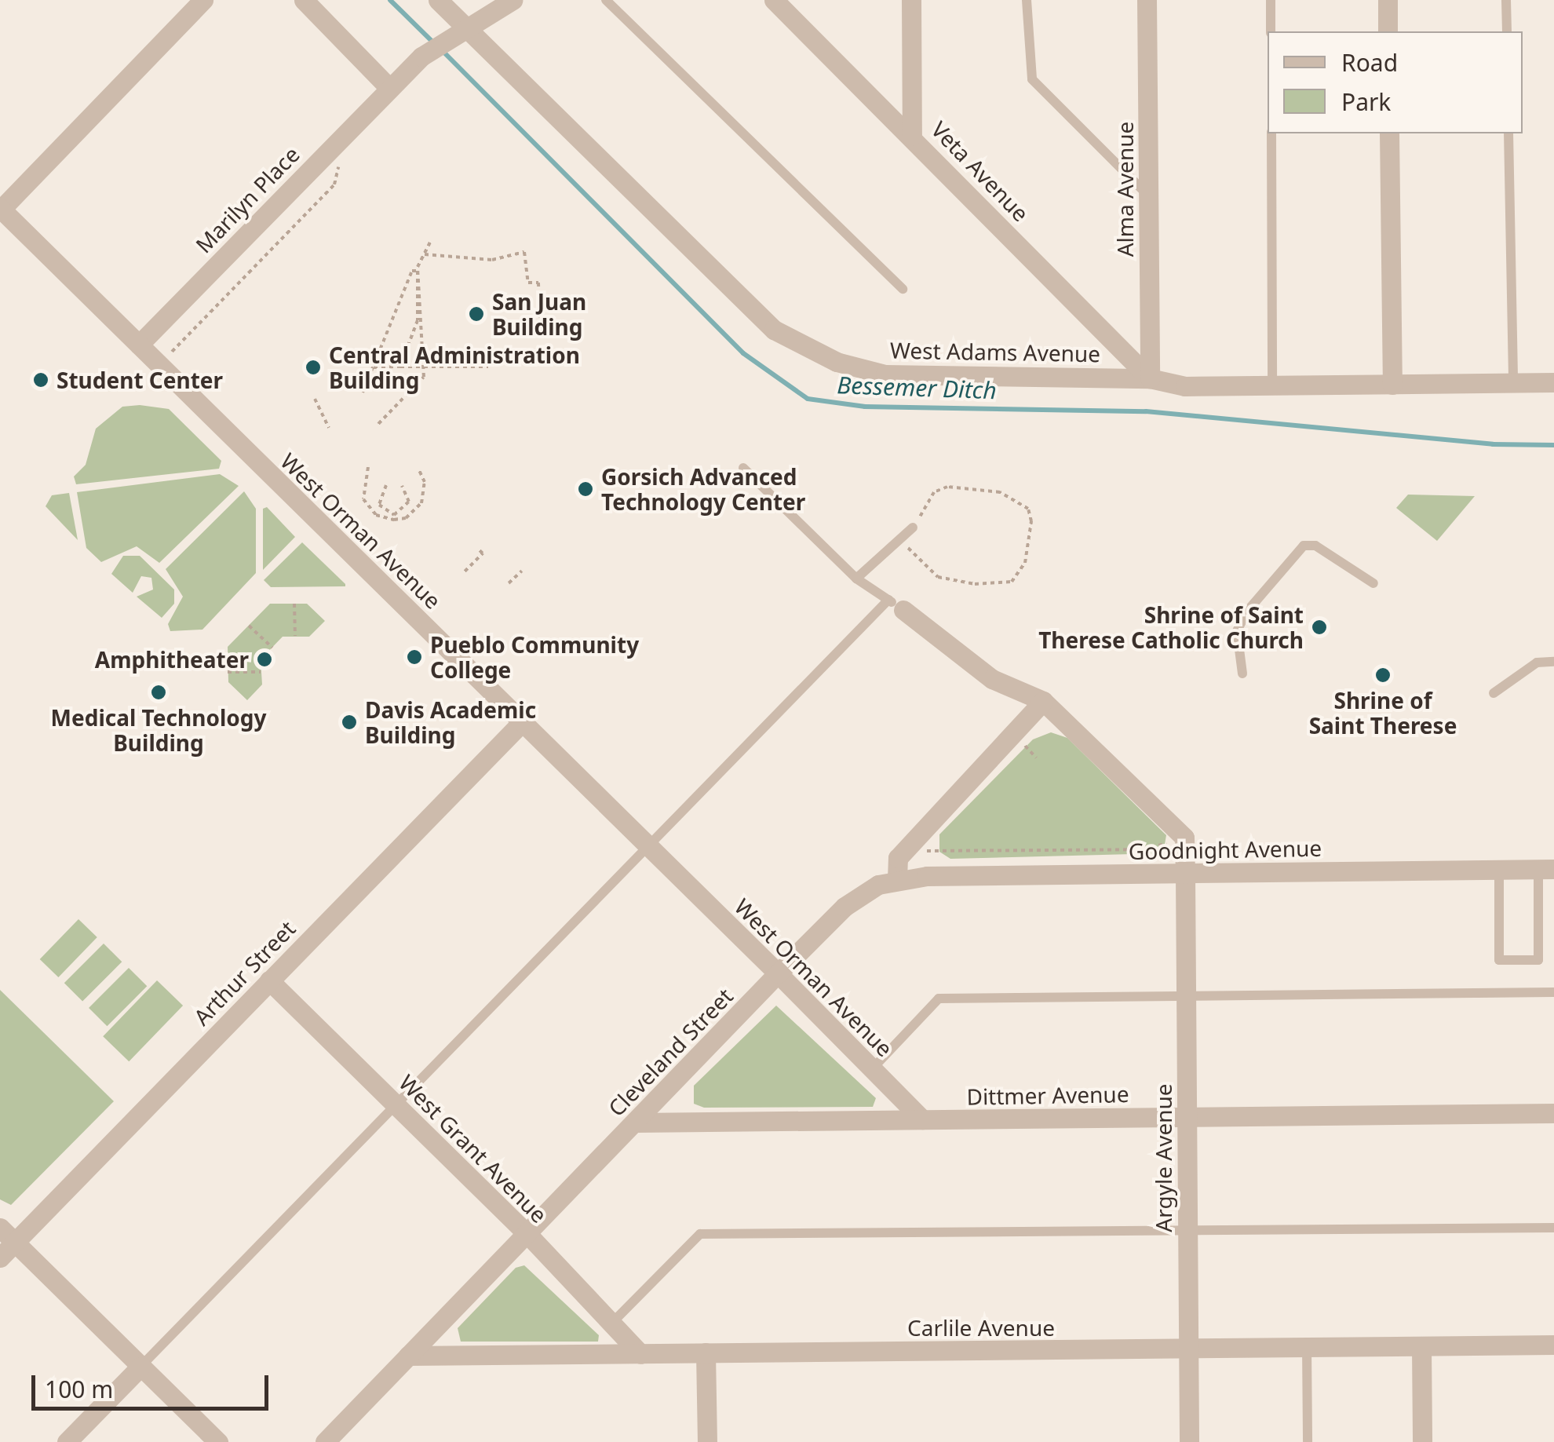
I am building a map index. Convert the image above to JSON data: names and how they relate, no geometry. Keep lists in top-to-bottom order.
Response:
{
  "streets": {
    "street": [
      "Veta Avenue",
      "Alma Avenue",
      "Marilyn Place",
      "West Adams Avenue",
      "West Orman Avenue",
      "Goodnight Avenue",
      "Arthur Street",
      "Cleveland Street",
      "Dittmer Avenue",
      "West Grant Avenue",
      "Argyle Avenue",
      "Carlile Avenue"
    ]
  },
  "crossings": [
    ["Veta Avenue", "Alma Avenue"],
    ["Veta Avenue", "West Adams Avenue"],
    ["Alma Avenue", "West Adams Avenue"],
    ["Marilyn Place", "West Adams Avenue"],
    ["Marilyn Place", "West Orman Avenue"],
    ["West Orman Avenue", "Arthur Street"],
    ["West Orman Avenue", "Cleveland Street"],
    ["West Orman Avenue", "Dittmer Avenue"],
    ["Goodnight Avenue", "Cleveland Street"],
    ["Goodnight Avenue", "Argyle Avenue"],
    ["Arthur Street", "West Grant Avenue"],
    ["Cleveland Street", "Dittmer Avenue"],
    ["Cleveland Street", "West Grant Avenue"],
    ["Cleveland Street", "Carlile Avenue"],
    ["Dittmer Avenue", "Argyle Avenue"],
    ["West Grant Avenue", "Carlile Avenue"],
    ["Argyle Avenue", "Carlile Avenue"]
  ],
  "water": ["Bessemer Ditch"],
  "places": [
    "San Juan Building",
    "Central Administration Building",
    "Student Center",
    "Gorsich Advanced Technology Center",
    "Shrine of Saint Therese Catholic Church",
    "Pueblo Community College",
    "Amphitheater",
    "Shrine of Saint Therese",
    "Medical Technology Building",
    "Davis Academic Building"
  ],
  "legend": ["Road", "Park"],
  "scale_bar": "100 m"
}
